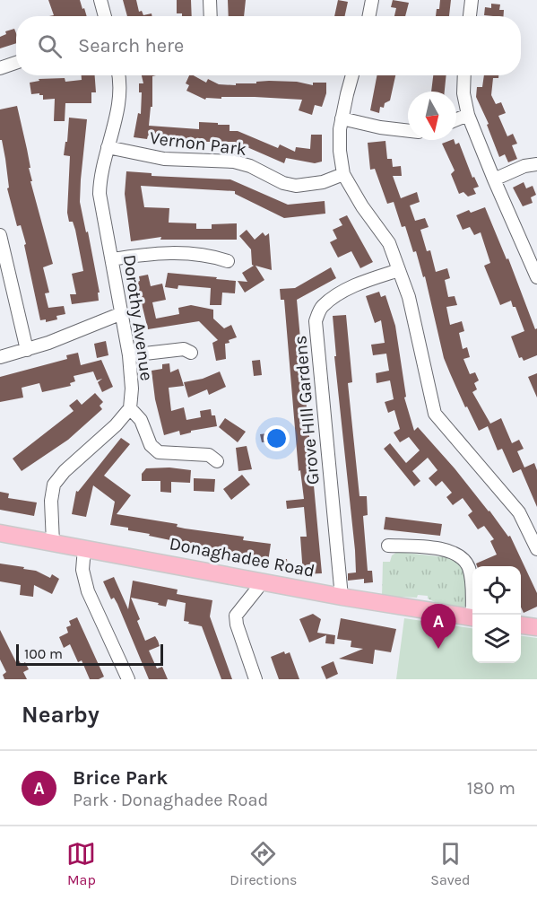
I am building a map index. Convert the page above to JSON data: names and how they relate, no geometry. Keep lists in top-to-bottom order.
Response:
{
  "streets": {
    "main road": ["Donaghadee Road"],
    "street": ["Vernon Park", "Dorothy Avenue", "Grove HIll Gardens"]
  },
  "crossings": [
    ["Vernon Park", "Dorothy Avenue"],
    ["Grove HIll Gardens", "Donaghadee Road"]
  ],
  "scale_bar": "100 m",
  "north": "bottom",
  "page": {
    "search": "Search here",
    "pins": "A",
    "scale": "100 m",
    "heading": "Nearby",
    "list": [
      {
        "mark": "A",
        "name": "Brice Park",
        "note": "Park · Donaghadee Road",
        "value": "180 m"
      }
    ],
    "nav": ["Map", "Directions", "Saved"]
  }
}
